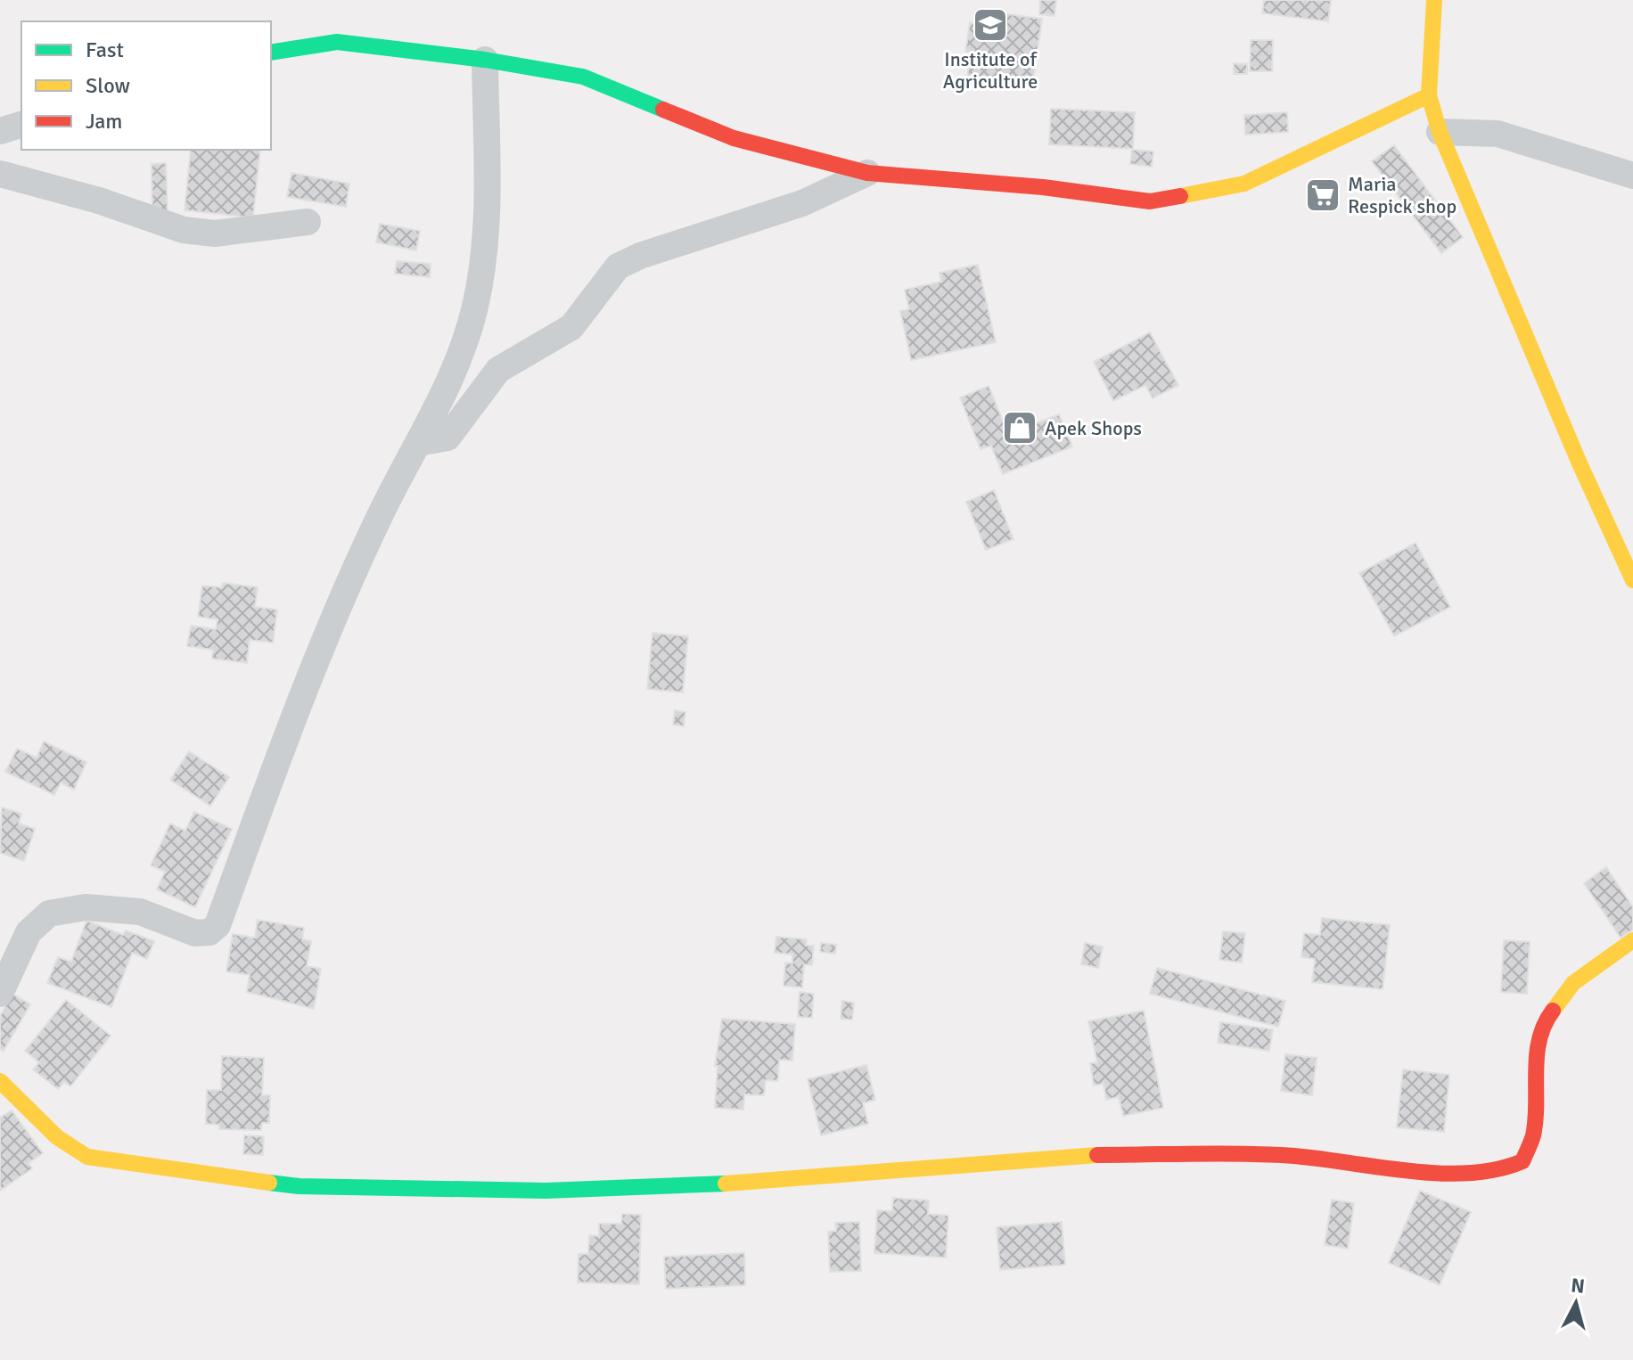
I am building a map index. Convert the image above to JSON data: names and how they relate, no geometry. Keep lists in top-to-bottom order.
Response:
{
  "places": {
    "school or university": ["Institute of Agriculture"],
    "supermarket": ["Maria Respick shop"],
    "shop": ["Apek Shops"]
  },
  "legend": ["Fast", "Slow", "Jam"],
  "north": "top"
}
